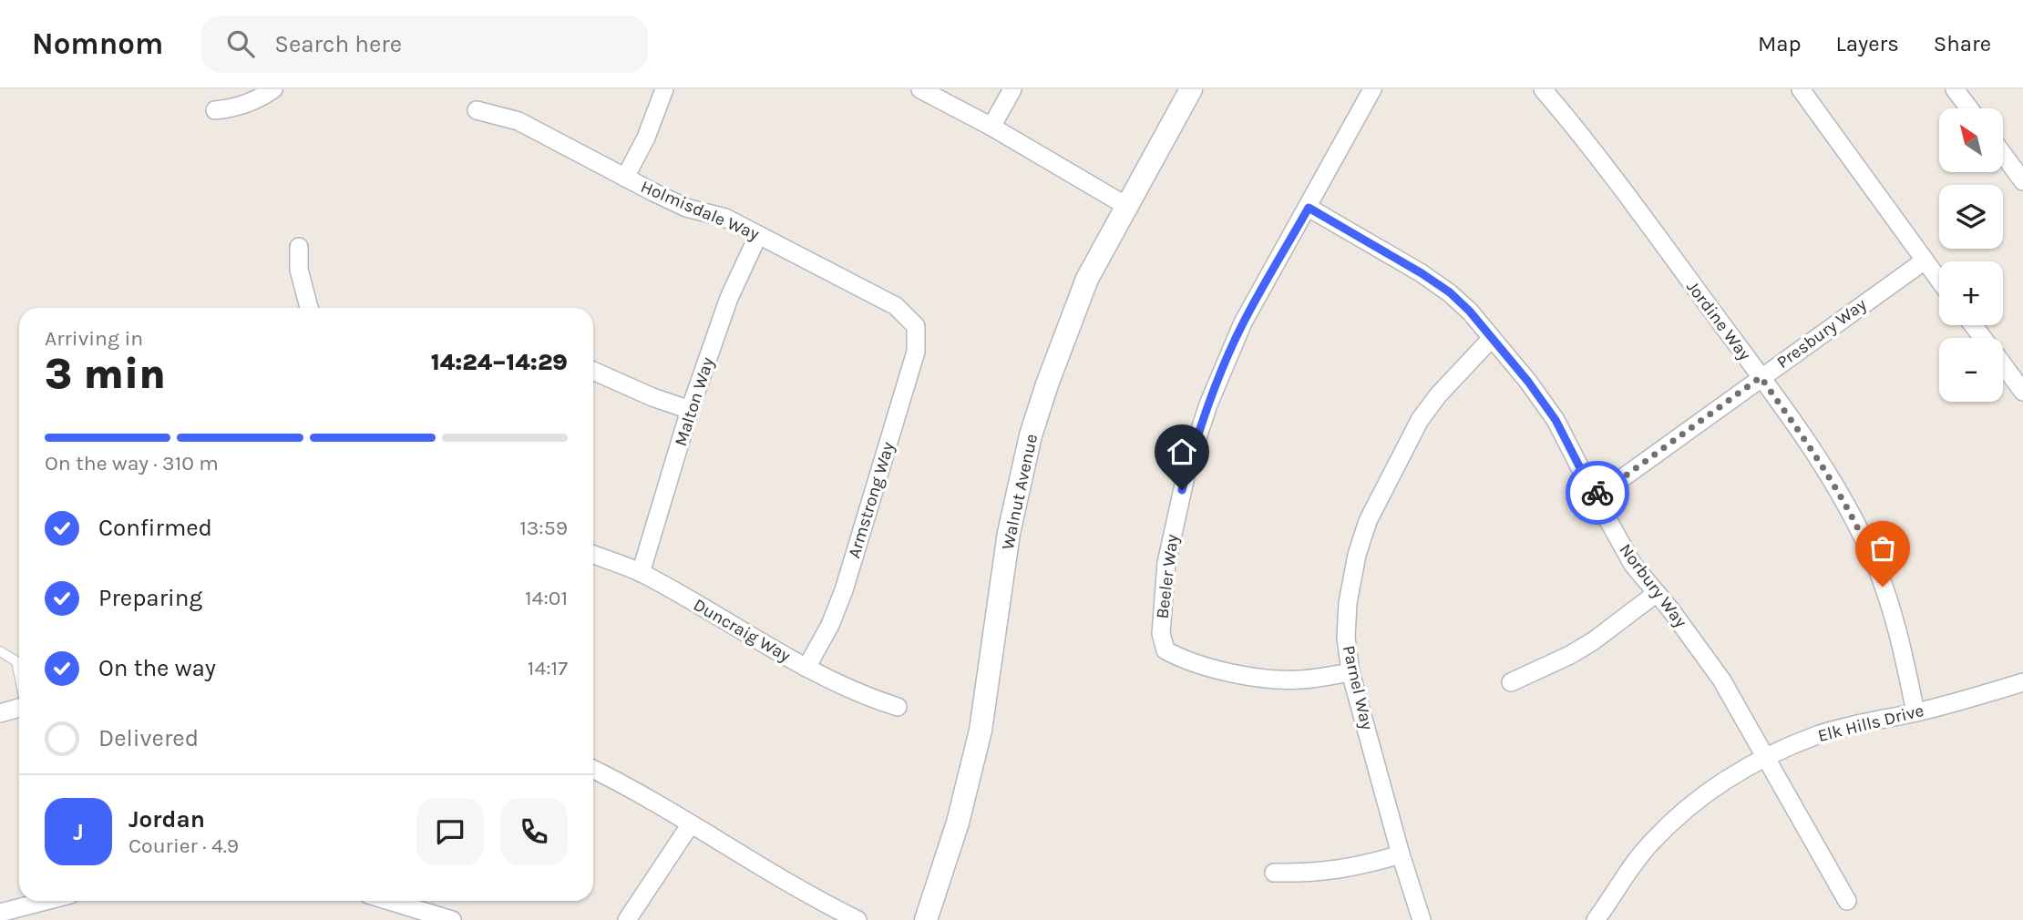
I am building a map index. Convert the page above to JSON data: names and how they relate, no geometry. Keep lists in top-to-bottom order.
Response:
{
  "streets": {
    "street": [
      "Holmisdale Way",
      "Jordine Way",
      "Presbury Way",
      "Malton Way",
      "Walnut Avenue",
      "Armstrong Way",
      "Beeler Way",
      "Norbury Way",
      "Duncraig Way",
      "Parnel Way",
      "Elk Hills Drive"
    ]
  },
  "crossings": [
    ["Holmisdale Way", "Malton Way"],
    ["Holmisdale Way", "Armstrong Way"],
    ["Jordine Way", "Presbury Way"],
    ["Jordine Way", "Elk Hills Drive"],
    ["Presbury Way", "Norbury Way"],
    ["Malton Way", "Duncraig Way"],
    ["Armstrong Way", "Duncraig Way"],
    ["Beeler Way", "Norbury Way"],
    ["Beeler Way", "Parnel Way"],
    ["Norbury Way", "Parnel Way"],
    ["Norbury Way", "Elk Hills Drive"]
  ],
  "north": "top left",
  "page": {
    "header": "Nomnom",
    "search": "Search here",
    "nav": ["Map", "Layers", "Share"],
    "map_buttons": ["+", "−"],
    "heading": ["3 min", "Arriving in", "14:24–14:29"],
    "panel": ["Jordan", "Courier · 4.9"],
    "bar": "On the way · 310 m",
    "list": [
      ["Confirmed", "13:59"],
      ["Preparing", "14:01"],
      ["On the way", "14:17"],
      "Delivered"
    ],
    "round": "J"
  }
}
